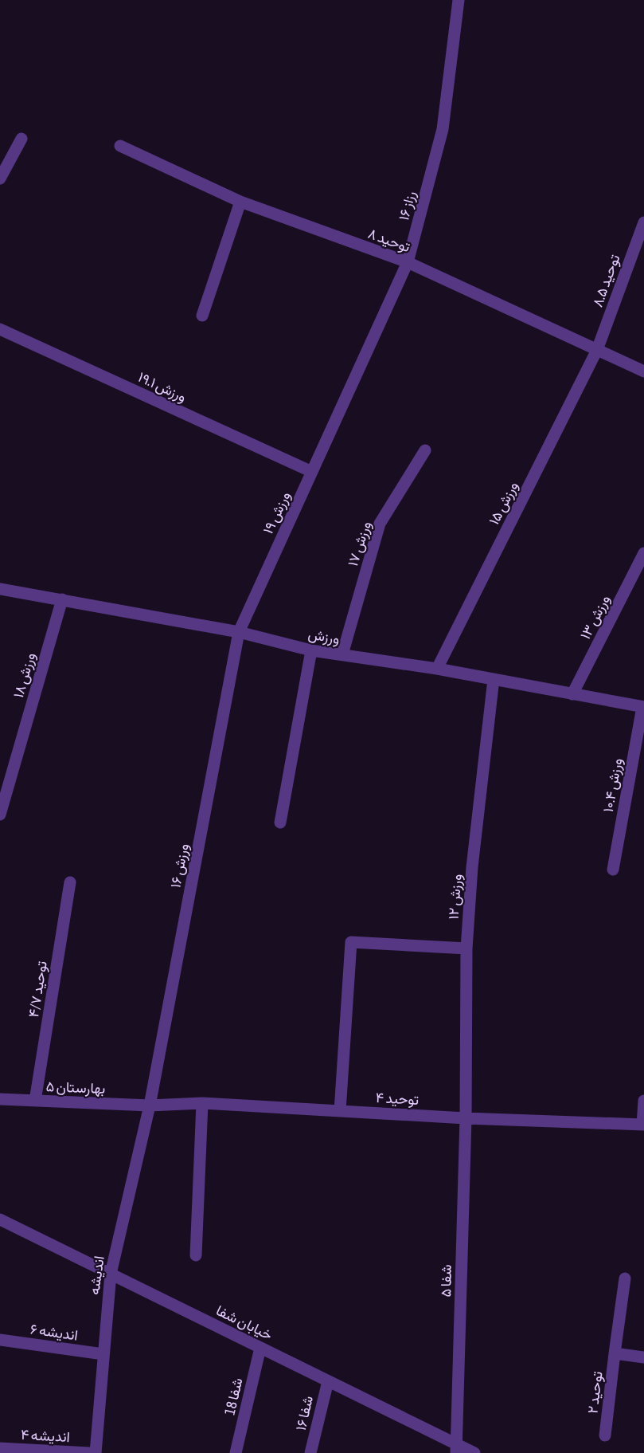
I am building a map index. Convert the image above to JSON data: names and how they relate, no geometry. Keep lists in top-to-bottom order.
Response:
{
  "streets": {
    "street": [
      "رزاز ۱۶",
      "توحید ۸",
      "توحید ۸.۵",
      "ورزش ۱۹.۱",
      "ورزش ۱۵",
      "ورزش ۱۹",
      "ورزش ۱۷",
      "ورزش ۱۳",
      "ورزش",
      "ورزش ۱۸",
      "ورزش ۱۰.۴",
      "ورزش ۱۶",
      "ورزش ۱۲",
      "توحید ۴/۷",
      "بهارستان ۵",
      "توحید ۴",
      "اندیشه",
      "شفا ۵",
      "خیابان شفا",
      "اندیشه ۶",
      "توحید ۲",
      "شفا 18",
      "شفا ۱۶",
      "اندیشه ۴"
    ]
  },
  "crossings": [
    ["رزاز ۱۶", "توحید ۸"],
    ["رزاز ۱۶", "ورزش ۱۹"],
    ["توحید ۸", "توحید ۸.۵"],
    ["توحید ۸", "ورزش ۱۵"],
    ["توحید ۸.۵", "ورزش ۱۵"],
    ["ورزش ۱۹.۱", "ورزش ۱۹"],
    ["ورزش ۱۵", "ورزش"],
    ["ورزش ۱۹", "ورزش"],
    ["ورزش ۱۹", "ورزش ۱۶"],
    ["ورزش ۱۷", "ورزش"],
    ["ورزش ۱۳", "ورزش"],
    ["ورزش", "ورزش ۱۸"],
    ["ورزش", "ورزش ۱۰.۴"],
    ["ورزش", "ورزش ۱۶"],
    ["ورزش", "ورزش ۱۲"],
    ["ورزش ۱۶", "بهارستان ۵"],
    ["ورزش ۱۶", "توحید ۴"],
    ["ورزش ۱۶", "اندیشه"],
    ["ورزش ۱۲", "توحید ۴"],
    ["ورزش ۱۲", "شفا ۵"],
    ["توحید ۴/۷", "بهارستان ۵"],
    ["بهارستان ۵", "توحید ۴"],
    ["بهارستان ۵", "اندیشه"],
    ["توحید ۴", "اندیشه"],
    ["توحید ۴", "شفا ۵"],
    ["اندیشه", "خیابان شفا"],
    ["اندیشه", "اندیشه ۶"],
    ["شفا ۵", "خیابان شفا"],
    ["خیابان شفا", "شفا 18"],
    ["خیابان شفا", "شفا ۱۶"]
  ]
}
